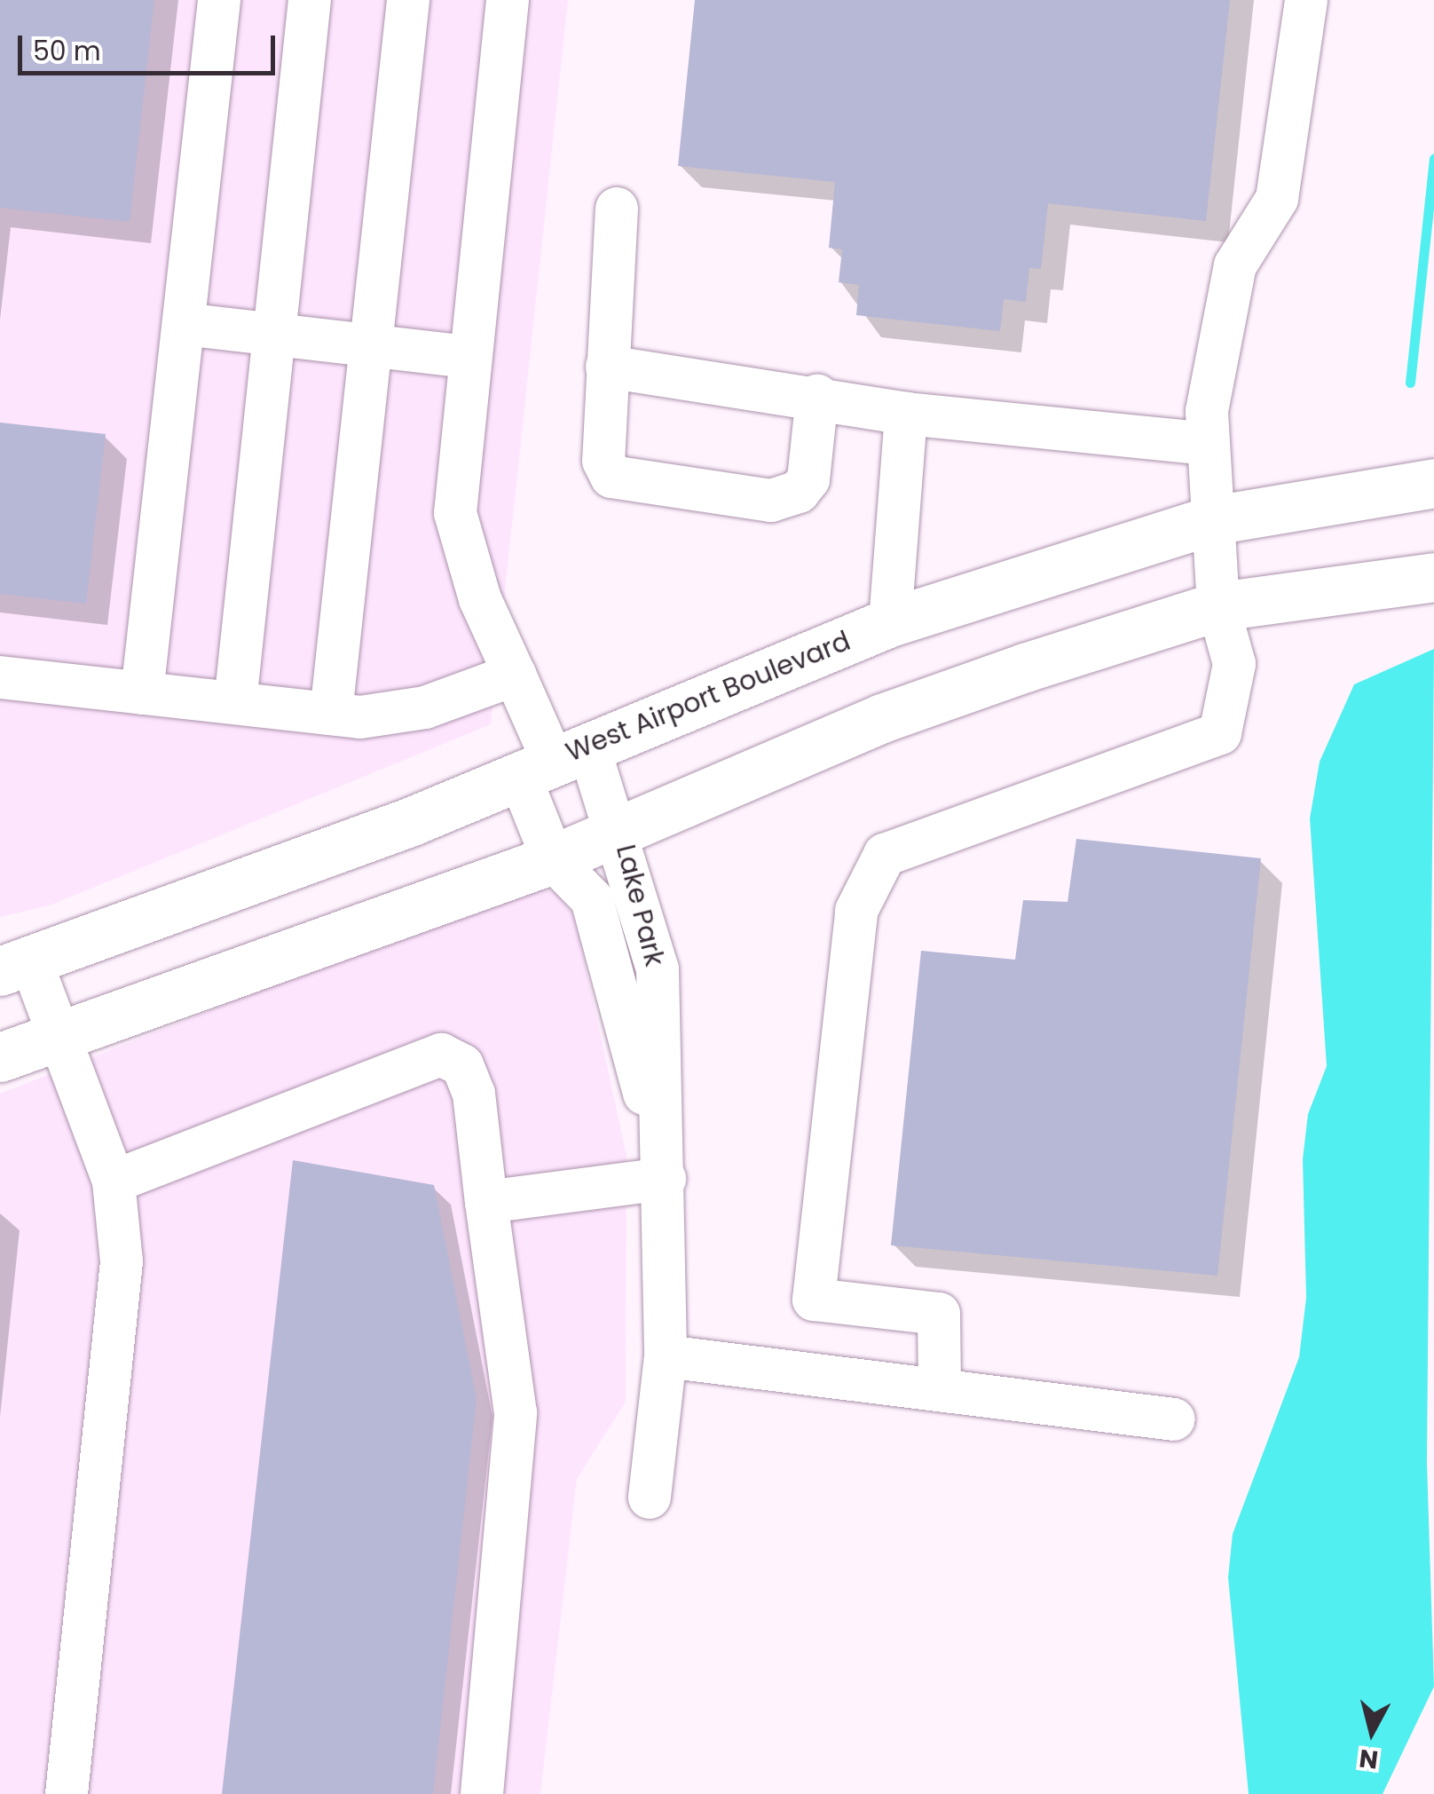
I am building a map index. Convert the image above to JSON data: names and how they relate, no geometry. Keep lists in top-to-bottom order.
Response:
{
  "streets": {
    "main road": ["West Airport Boulevard"],
    "street": ["Lake Park"]
  },
  "crossings": [
    ["West Airport Boulevard", "Lake Park"]
  ],
  "scale_bar": "50 m",
  "north": "bottom"
}
